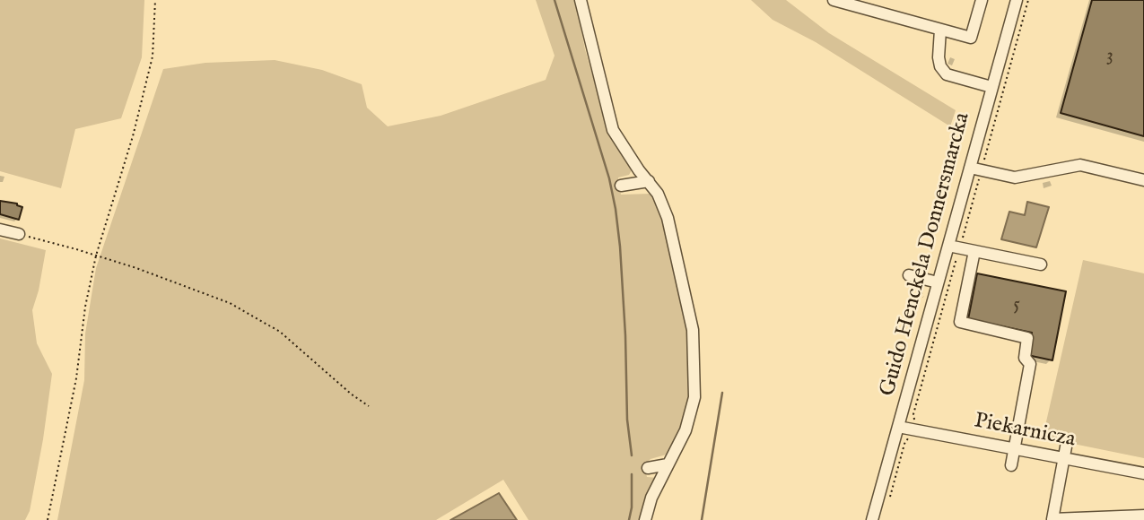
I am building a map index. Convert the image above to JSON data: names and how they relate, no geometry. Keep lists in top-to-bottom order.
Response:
{
  "streets": {
    "street": ["Guido Henckela Donnersmarcka", "Piekarnicza"]
  },
  "crossings": [
    ["Guido Henckela Donnersmarcka", "Piekarnicza"]
  ],
  "house_numbers": ["3", "5"]
}
